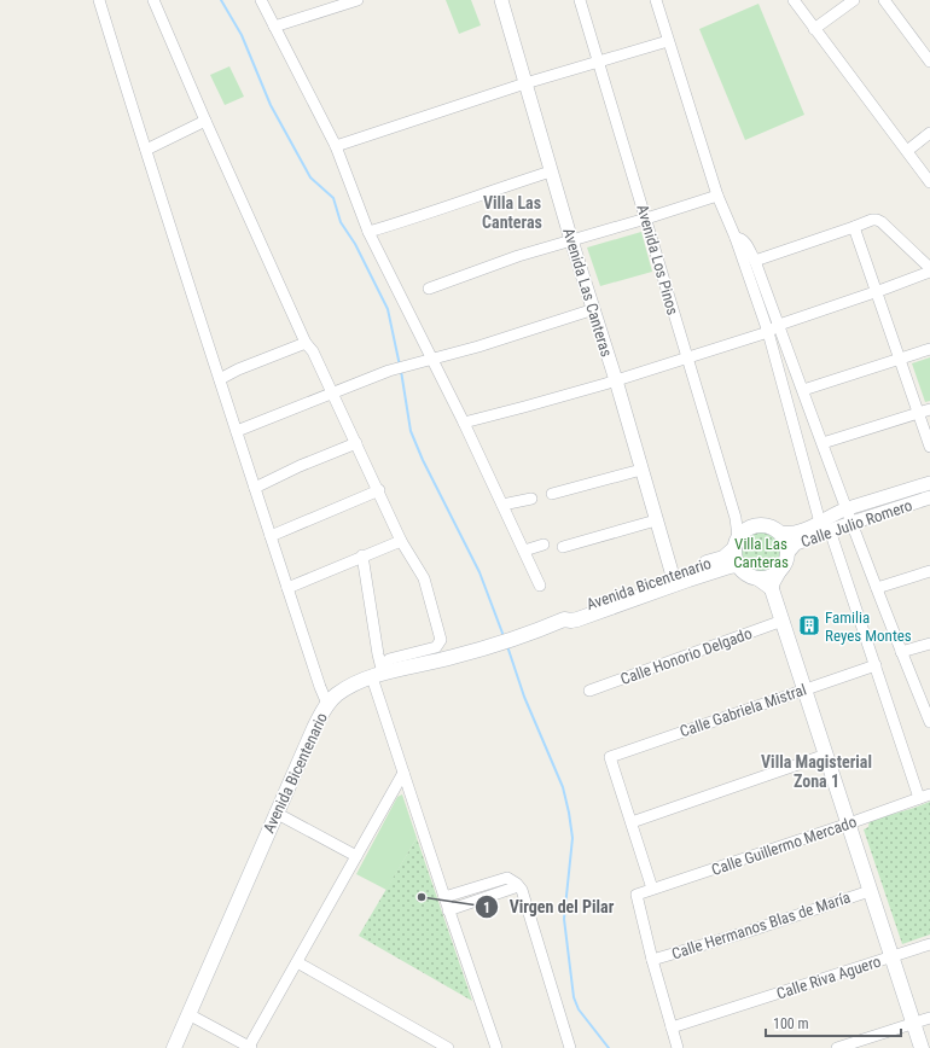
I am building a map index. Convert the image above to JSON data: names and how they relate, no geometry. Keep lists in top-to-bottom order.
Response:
{
  "streets": {
    "main road": ["Avenida Bicentenario"],
    "street": [
      "Avenida Los Pinos",
      "Avenida Las Canteras",
      "Calle Julio Romero",
      "Calle Honorio Delgado",
      "Calle Gabriela Mistral",
      "Calle Guillermo Mercado",
      "Calle Hermanos Blas de María",
      "Calle Riva Aguero"
    ]
  },
  "crossings": [
    ["Avenida Los Pinos", "Calle Julio Romero"],
    ["Avenida Los Pinos", "Avenida Bicentenario"],
    ["Avenida Las Canteras", "Avenida Bicentenario"],
    ["Calle Julio Romero", "Avenida Bicentenario"],
    ["Calle Guillermo Mercado", "Calle Hermanos Blas de María"]
  ],
  "districts": ["Villa Las Canteras", "Villa Magisterial Zona 1"],
  "parks": ["Villa Las Canteras"],
  "places": {
    "building": ["Familia Reyes Montes"],
    "other": ["Virgen del Pilar"]
  },
  "scale_bar": "100 m"
}
